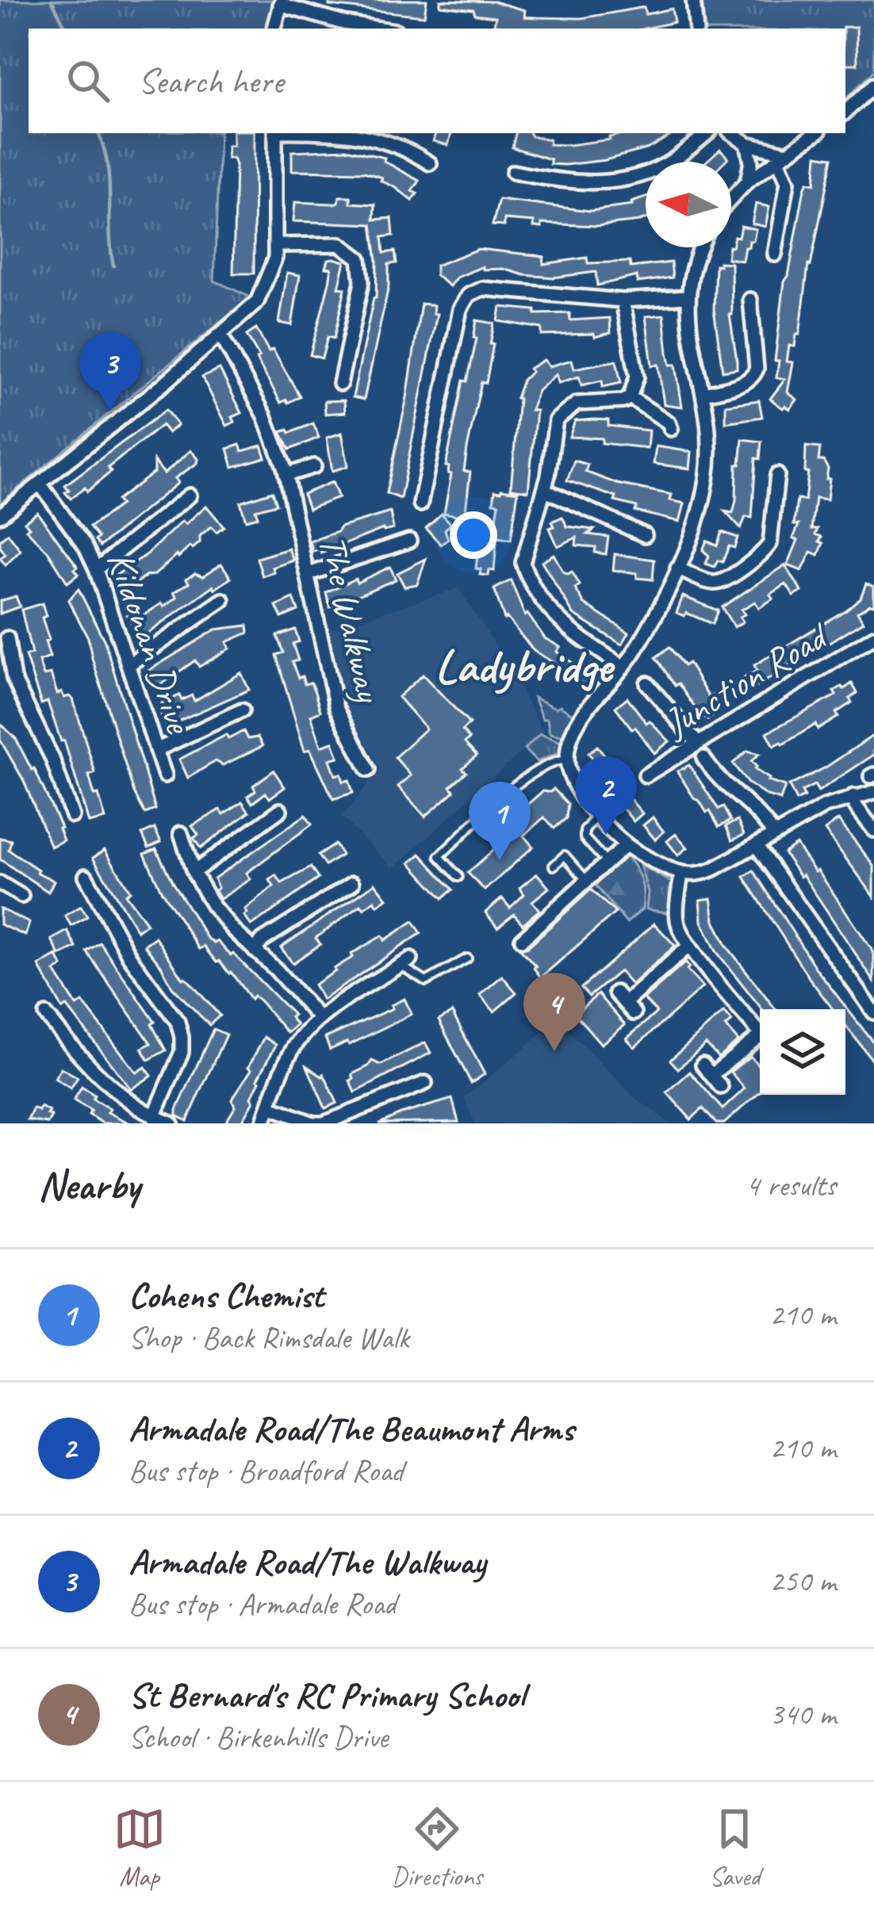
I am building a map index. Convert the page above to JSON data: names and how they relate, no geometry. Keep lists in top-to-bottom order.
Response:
{
  "streets": {
    "street": ["The Walkway", "Kildonan Drive", "Junction Road"]
  },
  "districts": ["Ladybridge"],
  "north": "left",
  "page": {
    "search": "Search here",
    "pins": [
      "3",
      "2",
      "1",
      "4"
    ],
    "heading": ["Nearby", "4 results"],
    "list": [
      {
        "mark": "1",
        "name": "Cohens Chemist",
        "note": "Shop · Back Rimsdale Walk",
        "value": "210 m"
      },
      {
        "mark": "2",
        "name": "Armadale Road/The Beaumont Arms",
        "note": "Bus stop · Broadford Road",
        "value": "210 m"
      },
      {
        "mark": "3",
        "name": "Armadale Road/The Walkway",
        "note": "Bus stop · Armadale Road",
        "value": "250 m"
      },
      {
        "mark": "4",
        "name": "St Bernard's RC Primary School",
        "note": "School · Birkenhills Drive",
        "value": "340 m"
      }
    ],
    "nav": ["Map", "Directions", "Saved"]
  }
}
